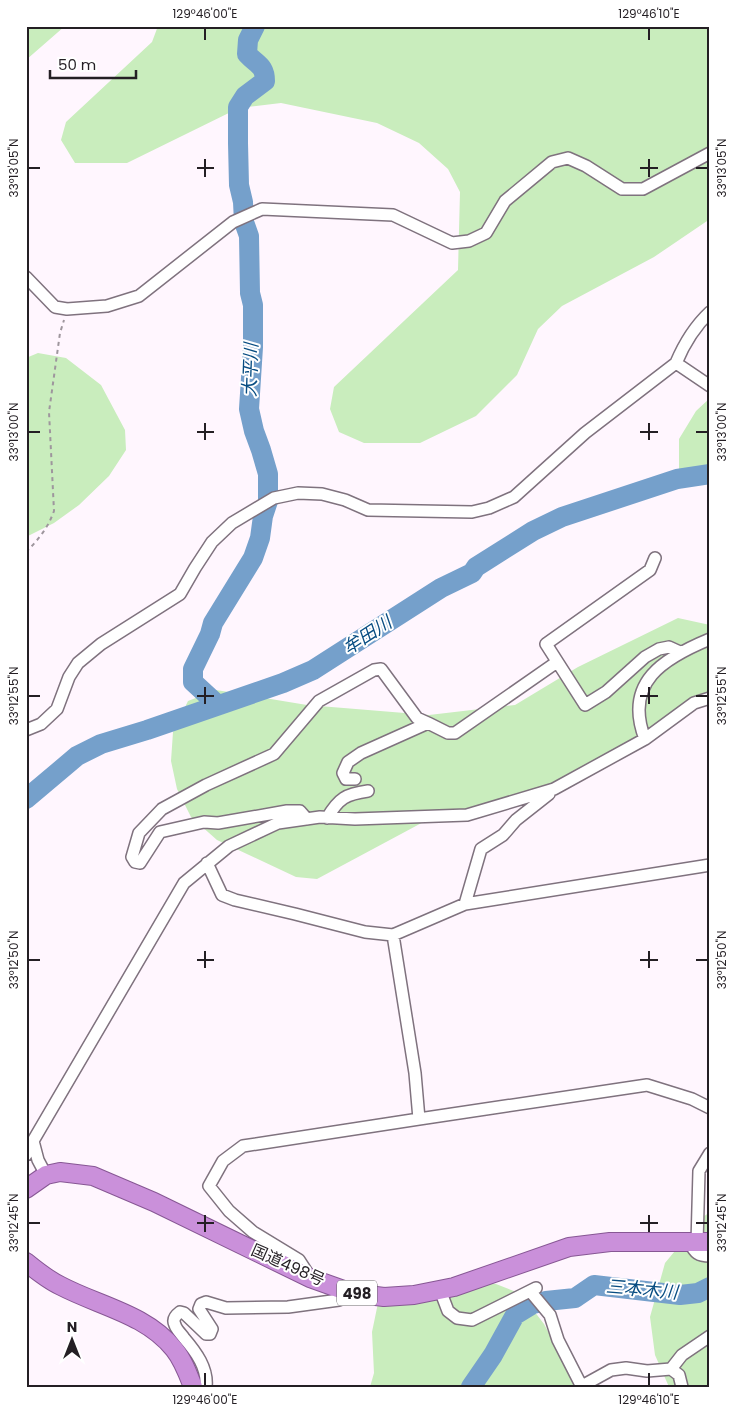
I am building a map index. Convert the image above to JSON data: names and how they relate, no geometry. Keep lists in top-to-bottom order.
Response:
{
  "streets": {
    "highway": ["国道498号", "498"]
  },
  "water": ["大平川", "牟田川", "三本木川"],
  "scale_bar": "50 m",
  "north": "top",
  "coordinates": [
    "129°46'00\"E",
    "129°46'10\"E",
    "33°13'05\"N",
    "33°13'00\"N",
    "33°12'55\"N",
    "33°12'50\"N",
    "33°12'45\"N"
  ]
}
